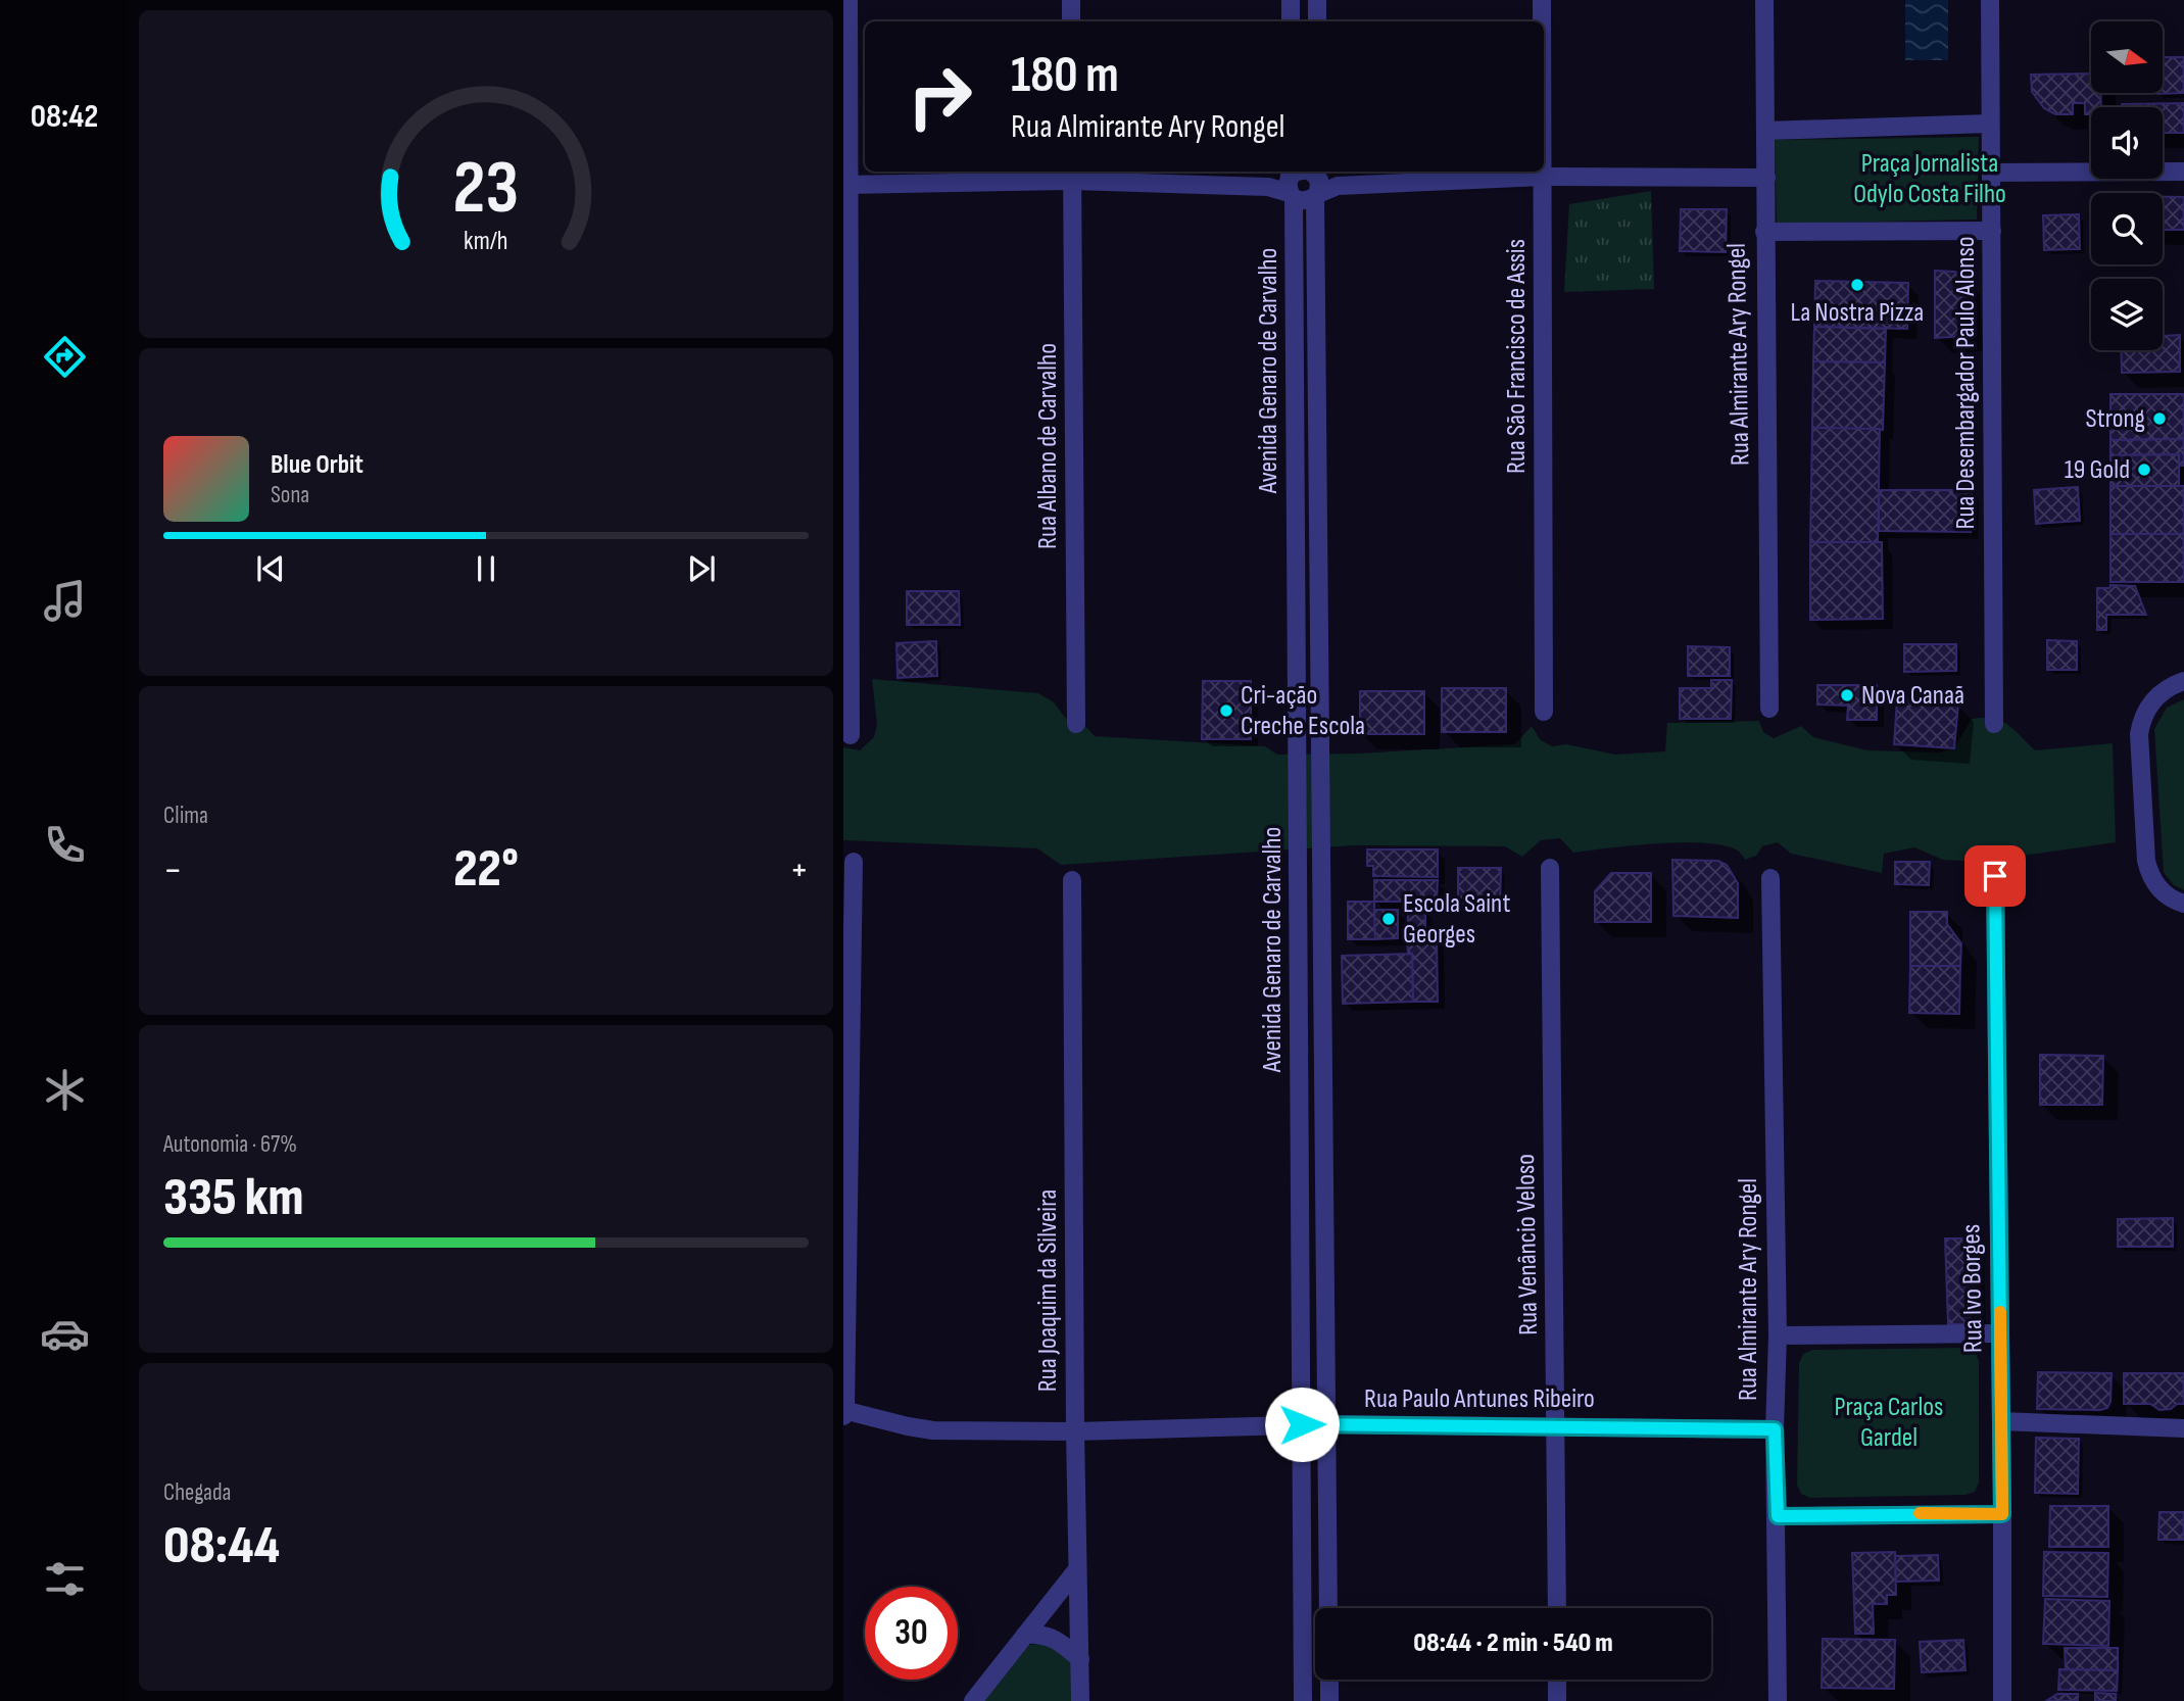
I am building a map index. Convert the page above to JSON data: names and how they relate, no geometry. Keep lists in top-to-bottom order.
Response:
{
  "streets": {
    "street": [
      "Rua Almirante Ary Rongel",
      "Rua São Francisco de Assis",
      "Avenida Genaro de Carvalho",
      "Rua Desembargador Paulo Alonso",
      "Rua Albano de Carvalho",
      "Rua Venâncio Veloso",
      "Rua Ivo Borges",
      "Rua Joaquim da Silveira",
      "Rua Paulo Antunes Ribeiro"
    ]
  },
  "crossings": [
    ["Rua Almirante Ary Rongel", "Rua Paulo Antunes Ribeiro"],
    ["Avenida Genaro de Carvalho", "Rua Paulo Antunes Ribeiro"],
    ["Rua Venâncio Veloso", "Rua Paulo Antunes Ribeiro"],
    ["Rua Joaquim da Silveira", "Rua Paulo Antunes Ribeiro"]
  ],
  "parks": ["Praça Jornalista Odylo Costa Filho", "Praça Carlos Gardel"],
  "places": [
    "La Nostra Pizza",
    "Strong",
    "19 Gold",
    "Nova Canaã",
    "Cri-ação Creche Escola",
    "Escola Saint Georges"
  ],
  "north": "right",
  "page": {
    "tabs": "08:42",
    "turn": ["180 m", "Rua Almirante Ary Rongel"],
    "song": ["Blue Orbit", "Sona"],
    "tile": [
      "Clima",
      ["Autonomia · 67%", "335 km"],
      ["Chegada", "08:44"]
    ],
    "heat": ["−", "22°", "+"],
    "limit": "30",
    "trip": "08:44 · 2 min · 540 m",
    "gauge": ["23", "km/h"]
  }
}
